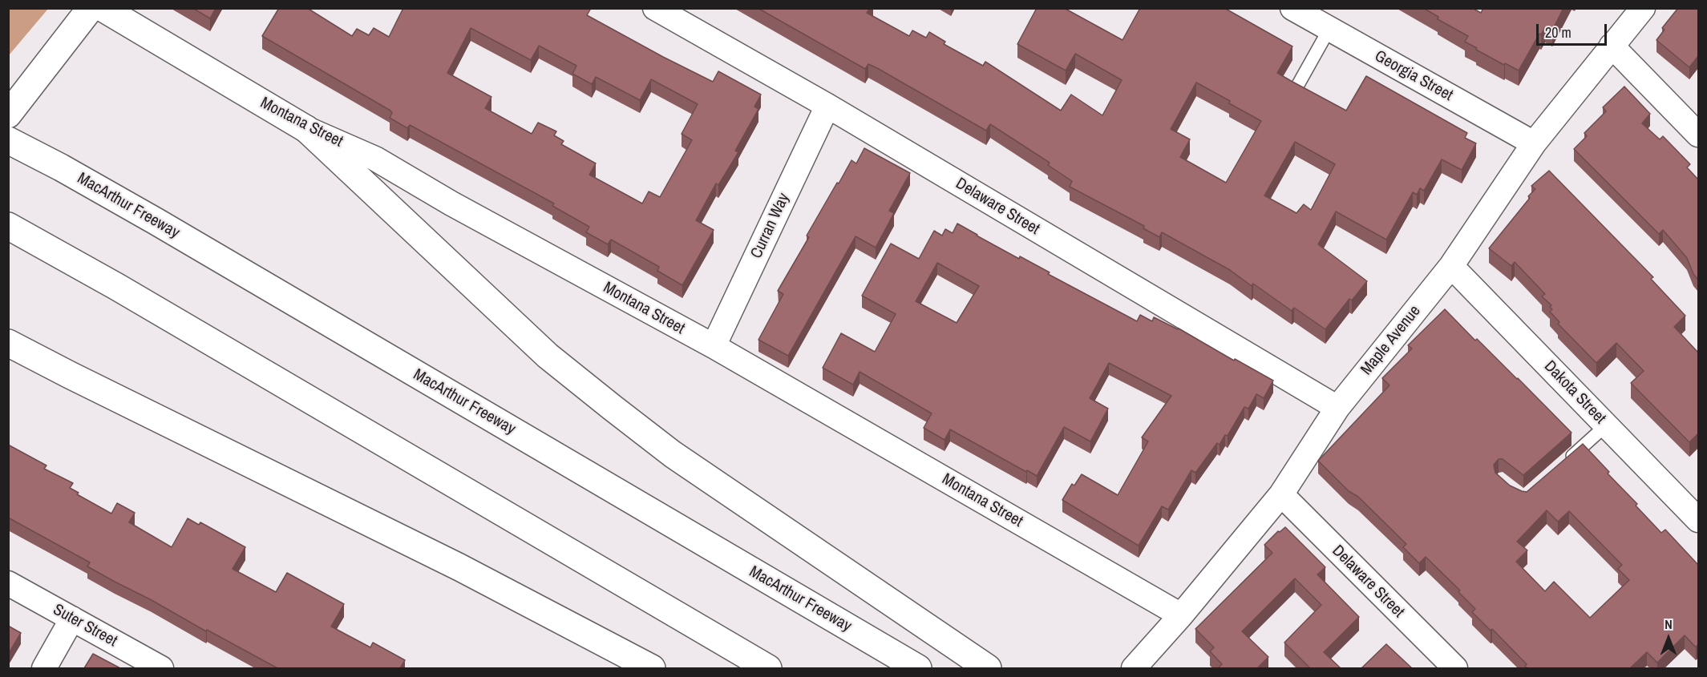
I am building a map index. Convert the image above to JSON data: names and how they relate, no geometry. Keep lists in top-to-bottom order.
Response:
{
  "streets": {
    "main road": ["Montana Street", "MacArthur Freeway"],
    "street": [
      "Georgia Street",
      "Delaware Street",
      "Curran Way",
      "Maple Avenue",
      "Dakota Street",
      "Suter Street"
    ]
  },
  "crossings": [
    ["Georgia Street", "Maple Avenue"],
    ["Montana Street", "Curran Way"],
    ["Montana Street", "Maple Avenue"],
    ["Delaware Street", "Curran Way"],
    ["Delaware Street", "Maple Avenue"],
    ["Maple Avenue", "Dakota Street"]
  ],
  "scale_bar": "20 m",
  "north": "top"
}
